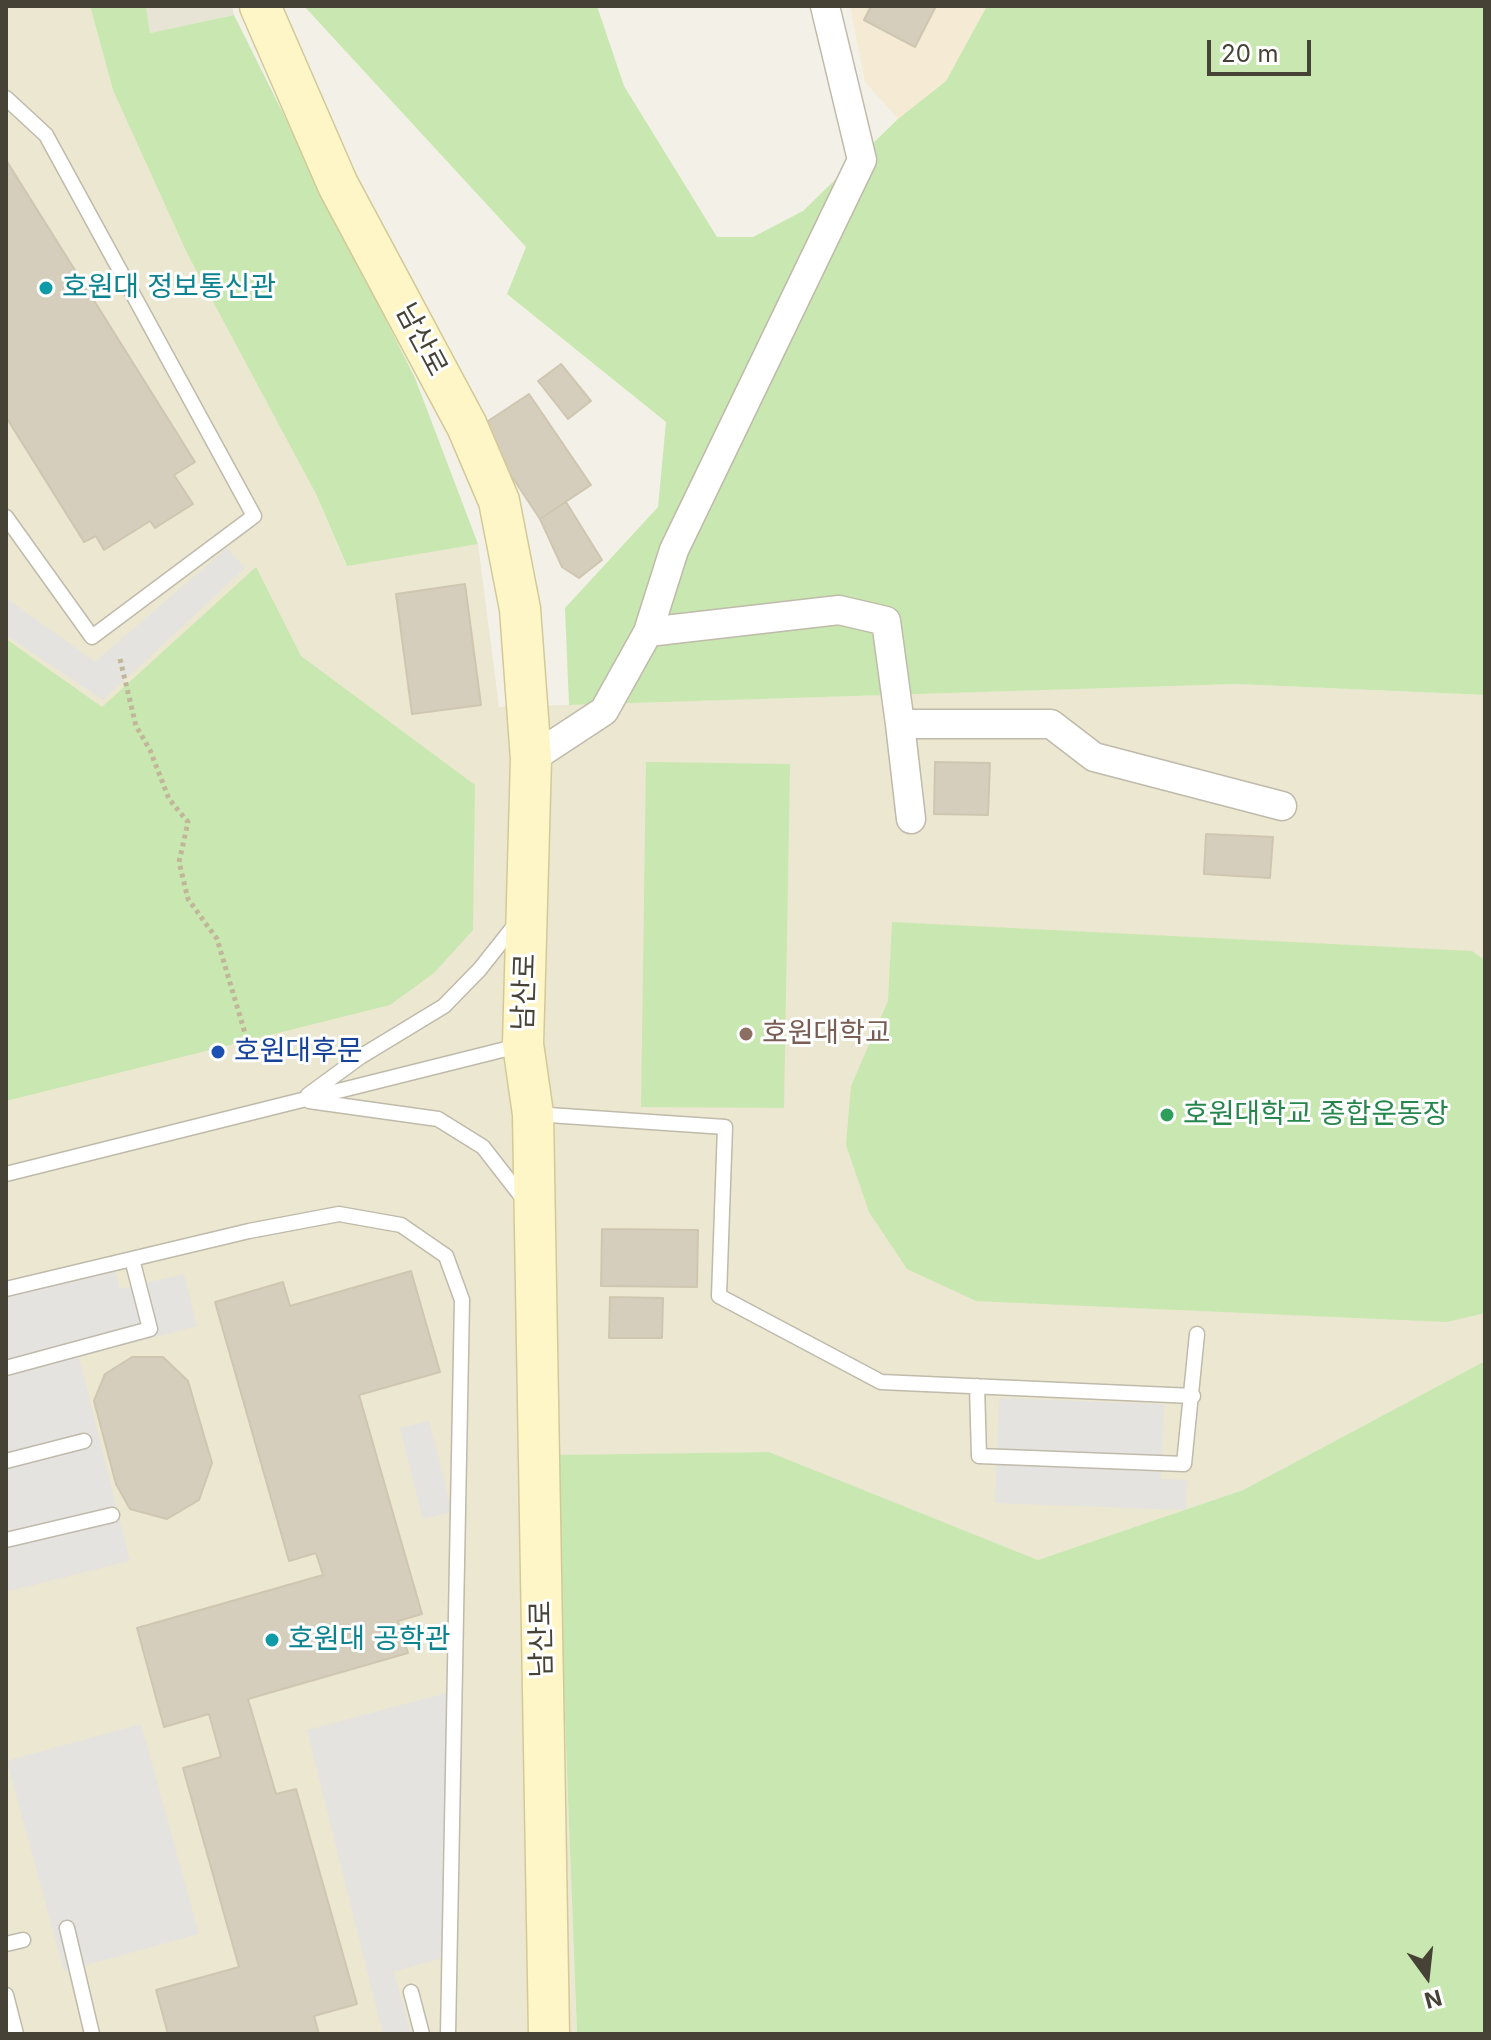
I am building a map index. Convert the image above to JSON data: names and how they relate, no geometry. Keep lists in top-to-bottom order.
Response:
{
  "streets": {
    "street": ["남산로"]
  },
  "places": [
    "호원대 정보통신관",
    "호원대학교",
    "호원대후문",
    "호원대학교 종합운동장",
    "호원대 공학관"
  ],
  "scale_bar": "20 m",
  "north": "bottom"
}
